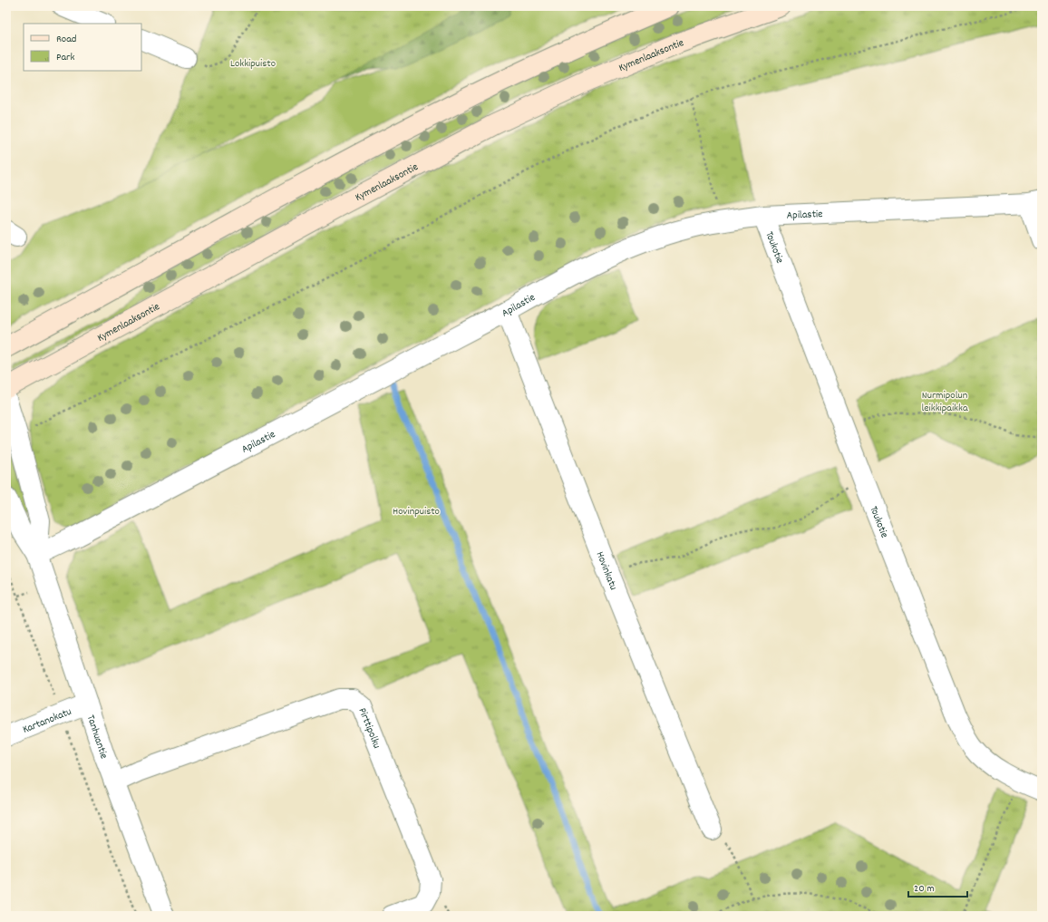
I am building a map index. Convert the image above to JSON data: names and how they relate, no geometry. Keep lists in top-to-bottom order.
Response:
{
  "streets": {
    "main road": ["Kymenlaaksontie"],
    "street": [
      "Apilastie",
      "Toukotie",
      "Hovinkatu",
      "Kartanokatu",
      "Pirttipolku",
      "Tanhuantie"
    ]
  },
  "crossings": [
    ["Apilastie", "Toukotie"],
    ["Apilastie", "Hovinkatu"],
    ["Apilastie", "Tanhuantie"],
    ["Kartanokatu", "Tanhuantie"],
    ["Pirttipolku", "Tanhuantie"]
  ],
  "parks": ["Lokkipuisto", "Nurmipolun leikkipaikka", "Hovinpuisto"],
  "legend": ["Road", "Park"],
  "scale_bar": "20 m"
}
